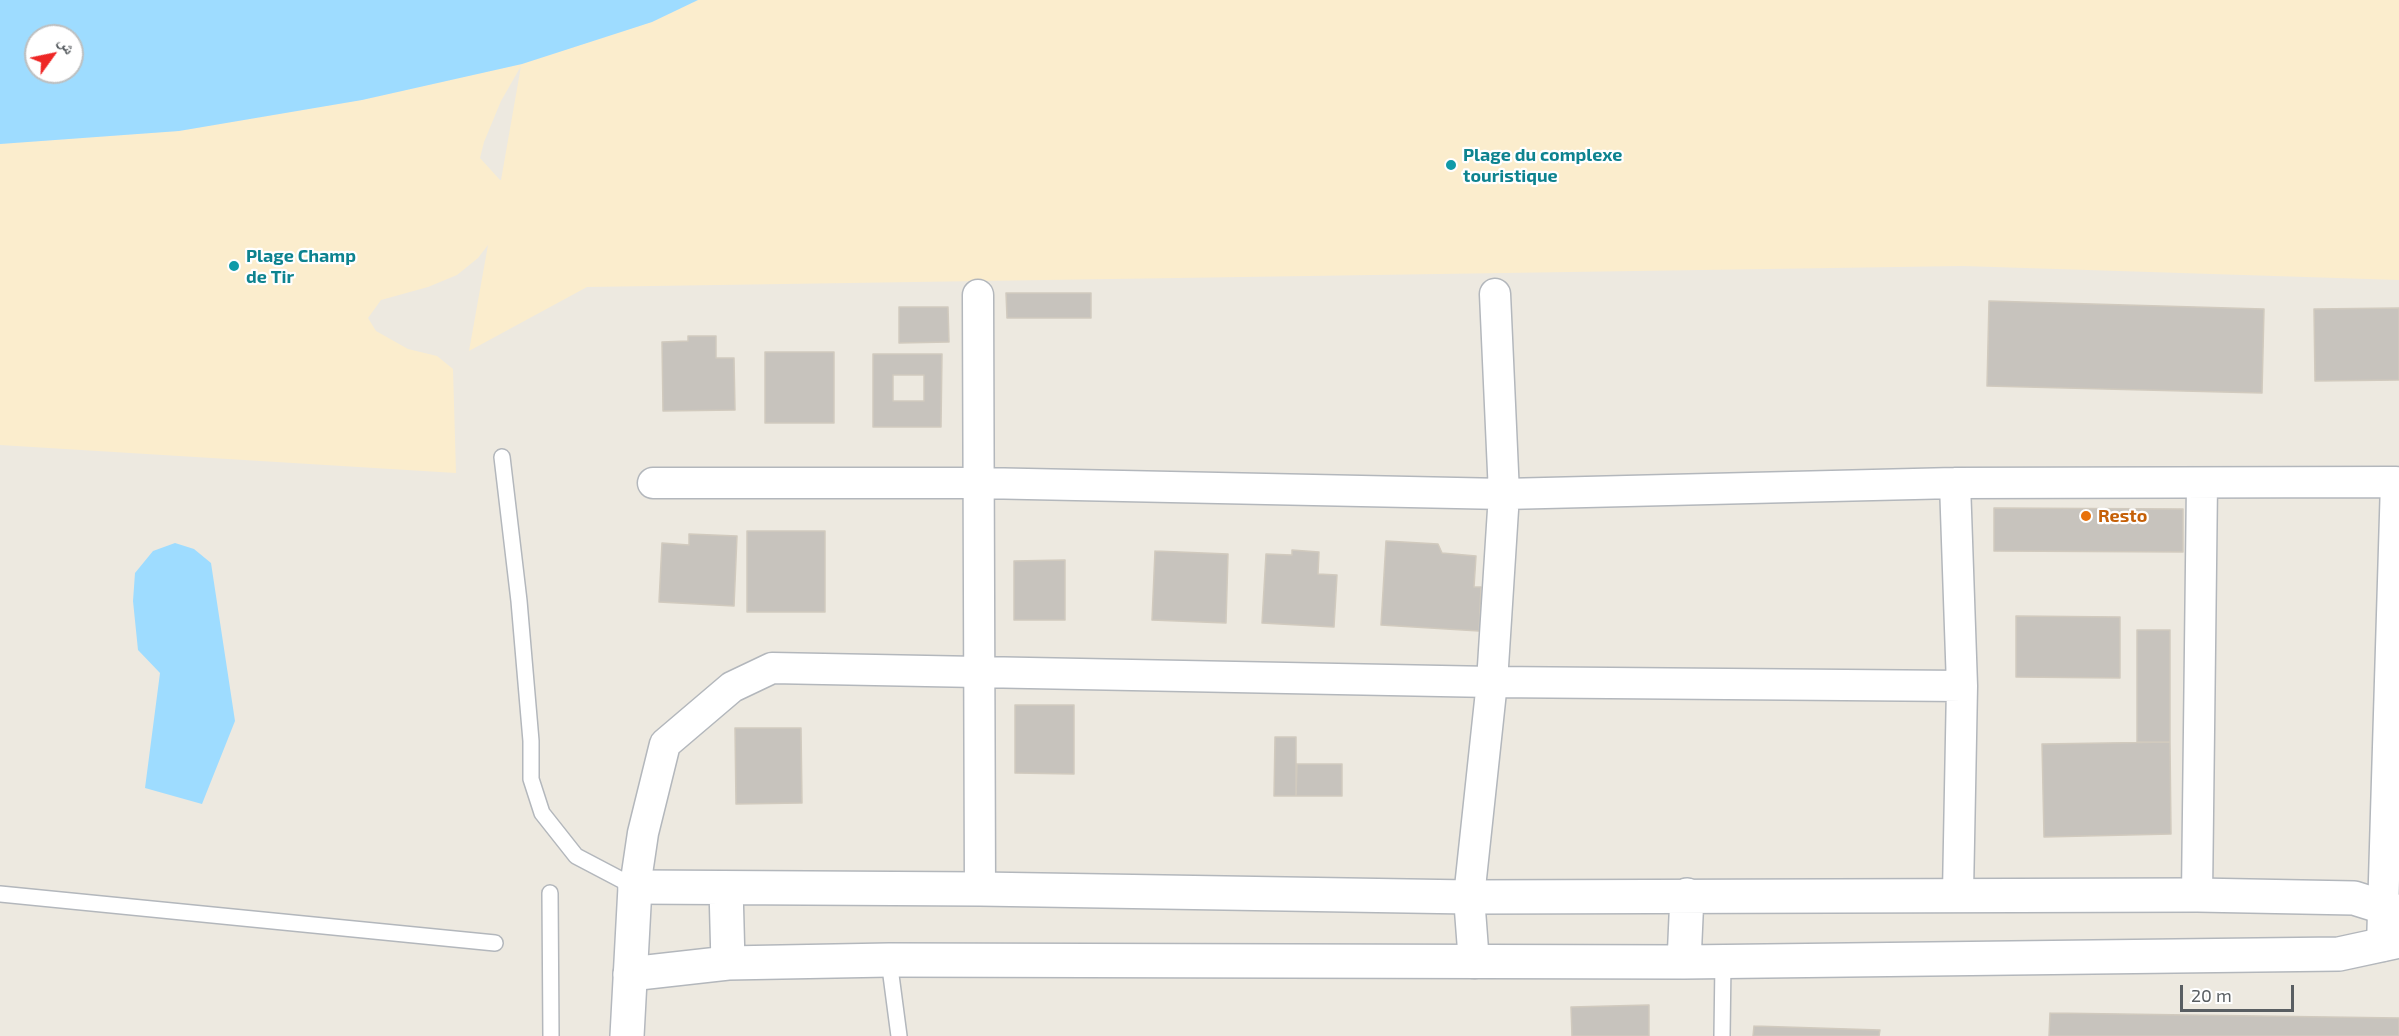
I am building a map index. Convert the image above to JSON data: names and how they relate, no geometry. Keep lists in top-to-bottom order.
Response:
{
  "places": ["Plage du complexe touristique", "Plage Champ de Tir", "Resto"],
  "scale_bar": "20 m",
  "north": "top right"
}
